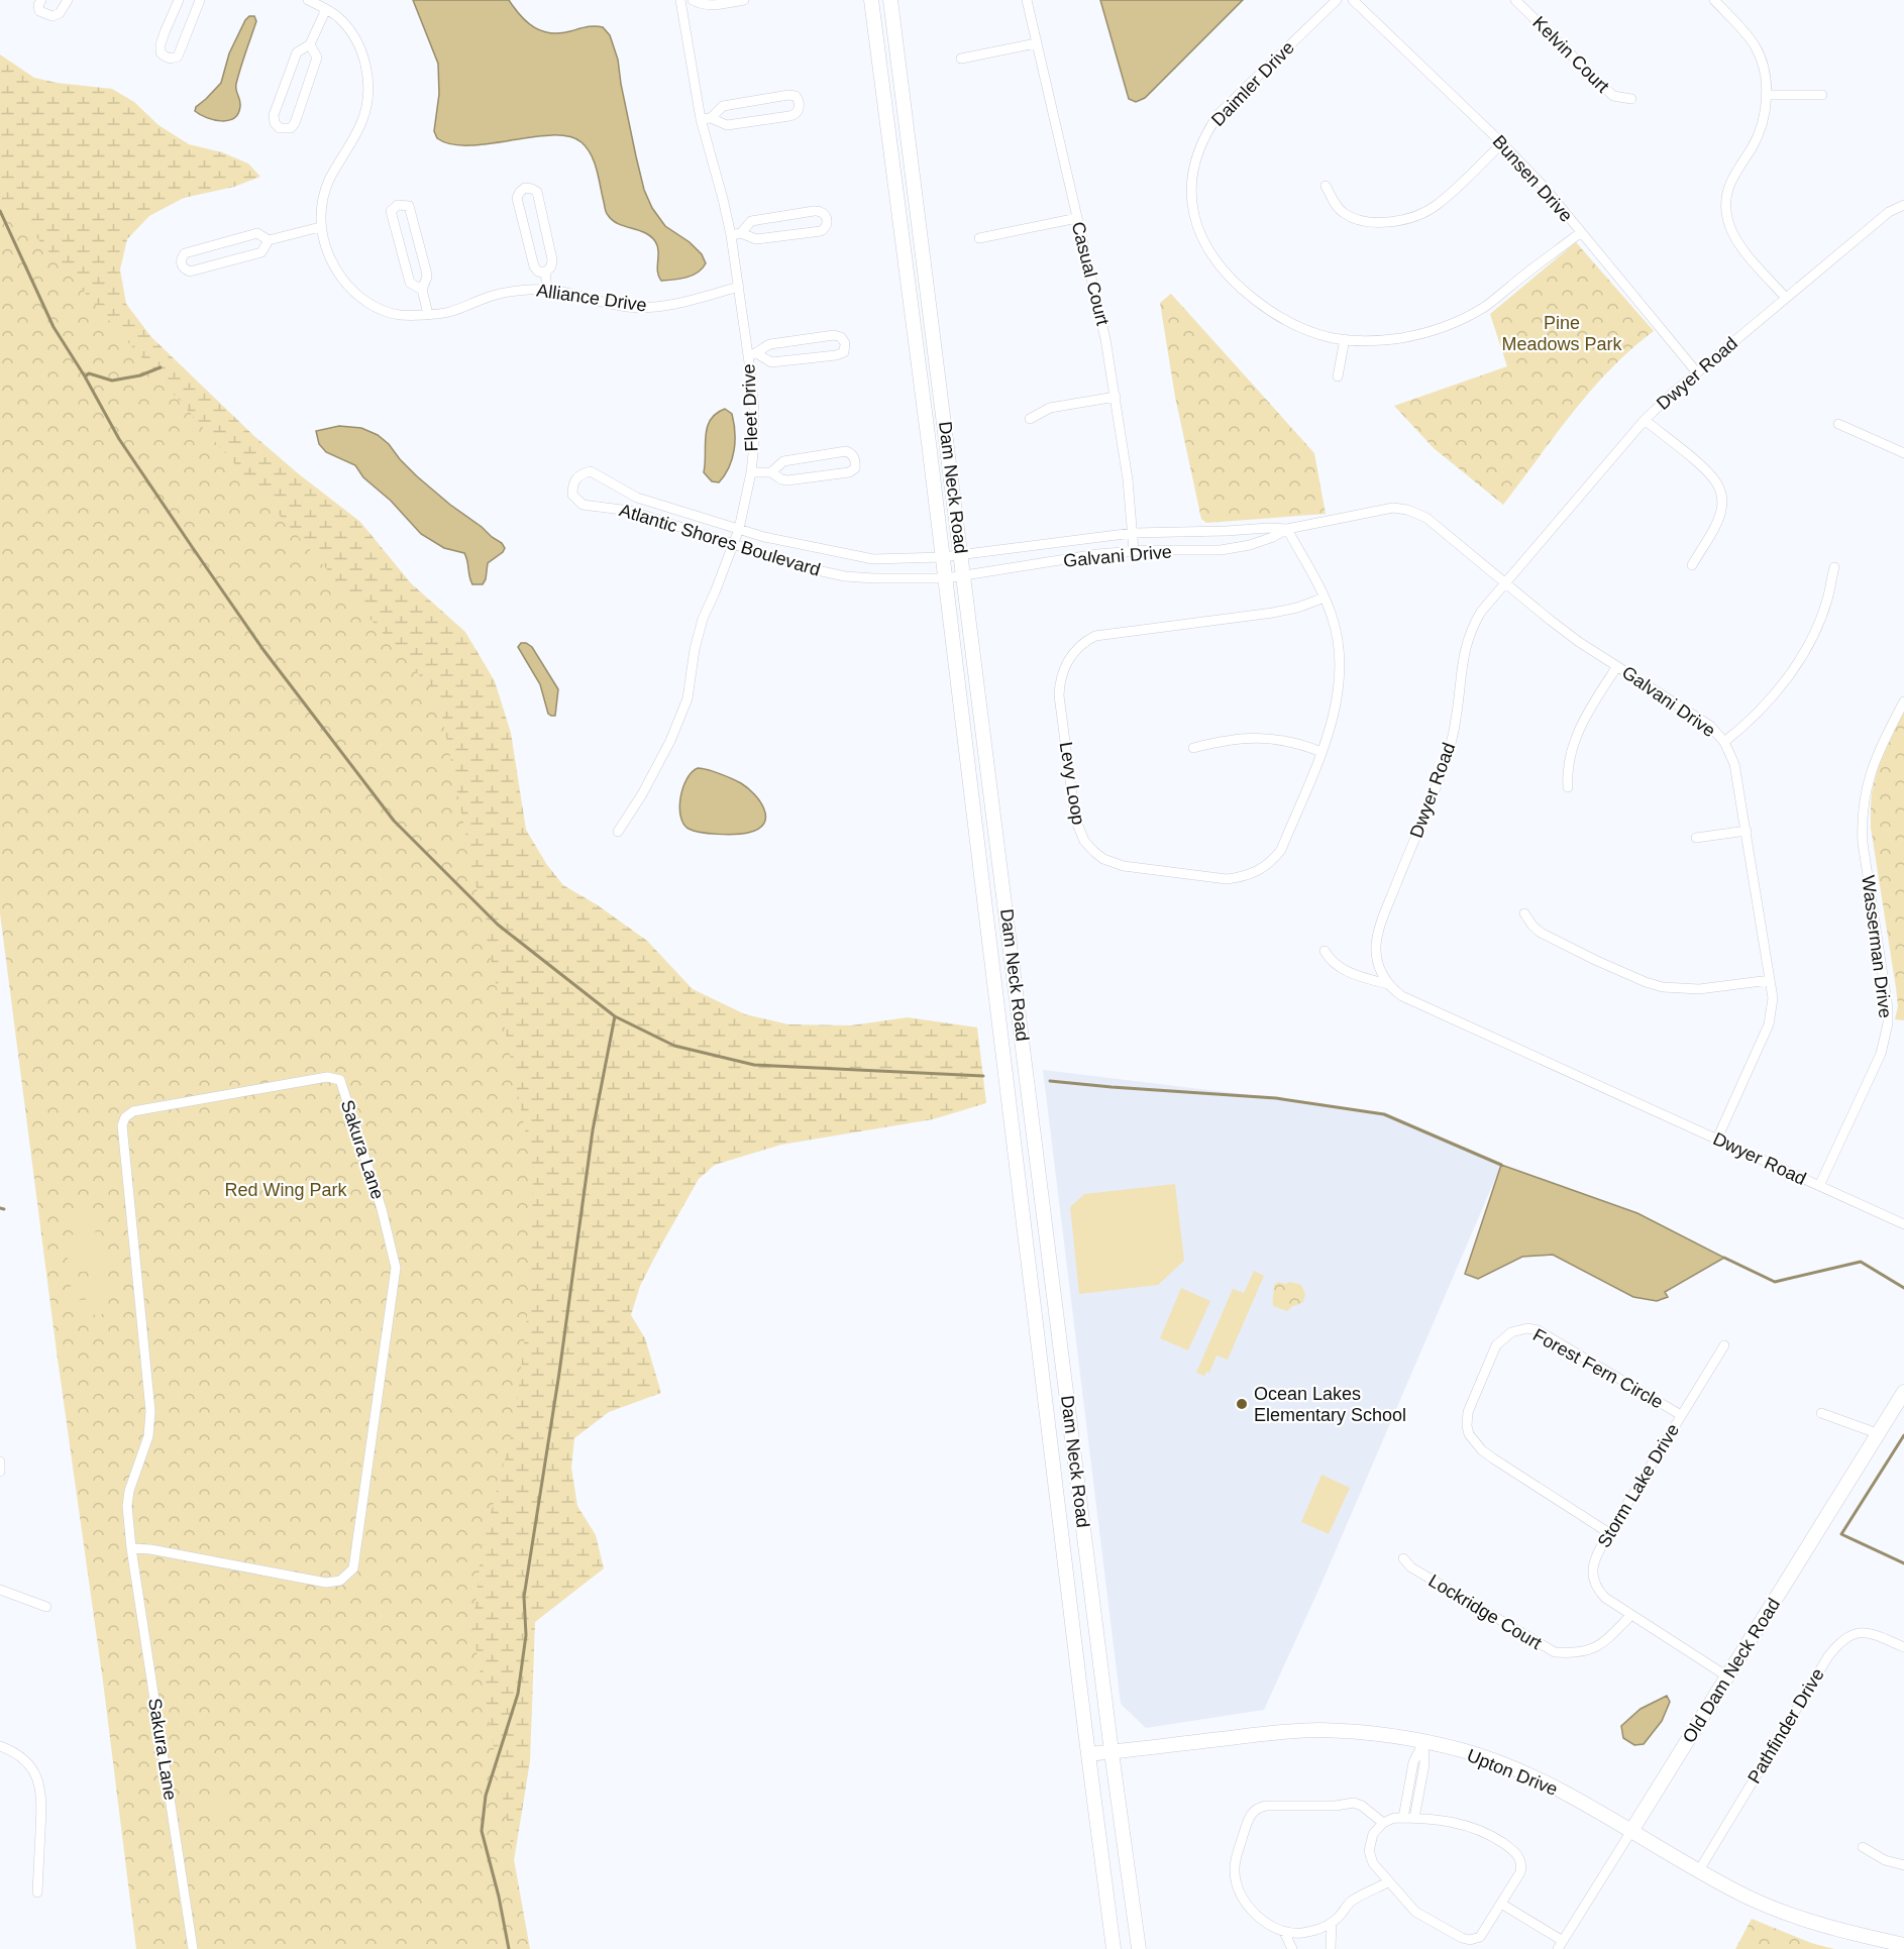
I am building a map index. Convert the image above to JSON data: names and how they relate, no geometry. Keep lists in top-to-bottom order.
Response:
{
  "streets": {
    "main road": ["Dam Neck Road", "Old Dam Neck Road", "Upton Drive"],
    "street": [
      "Kelvin Court",
      "Daimler Drive",
      "Bunsen Drive",
      "Casual Court",
      "Alliance Drive",
      "Dwyer Road",
      "Fleet Drive",
      "Atlantic Shores Boulevard",
      "Galvani Drive",
      "Levy Loop",
      "Wasserman Drive",
      "Sakura Lane",
      "Forest Fern Circle",
      "Storm Lake Drive",
      "Lockridge Court",
      "Pathfinder Drive"
    ]
  },
  "crossings": [
    ["Daimler Drive", "Bunsen Drive"],
    ["Bunsen Drive", "Dwyer Road"],
    ["Casual Court", "Galvani Drive"],
    ["Alliance Drive", "Fleet Drive"],
    ["Dwyer Road", "Galvani Drive"],
    ["Dwyer Road", "Wasserman Drive"],
    ["Fleet Drive", "Atlantic Shores Boulevard"],
    ["Dam Neck Road", "Atlantic Shores Boulevard"],
    ["Dam Neck Road", "Galvani Drive"],
    ["Dam Neck Road", "Upton Drive"],
    ["Atlantic Shores Boulevard", "Galvani Drive"],
    ["Galvani Drive", "Levy Loop"],
    ["Forest Fern Circle", "Storm Lake Drive"],
    ["Storm Lake Drive", "Lockridge Court"],
    ["Storm Lake Drive", "Old Dam Neck Road"],
    ["Old Dam Neck Road", "Upton Drive"],
    ["Pathfinder Drive", "Upton Drive"]
  ],
  "parks": ["Pine Meadows Park", "Red Wing Park"],
  "places": ["Ocean Lakes Elementary School"]
}
